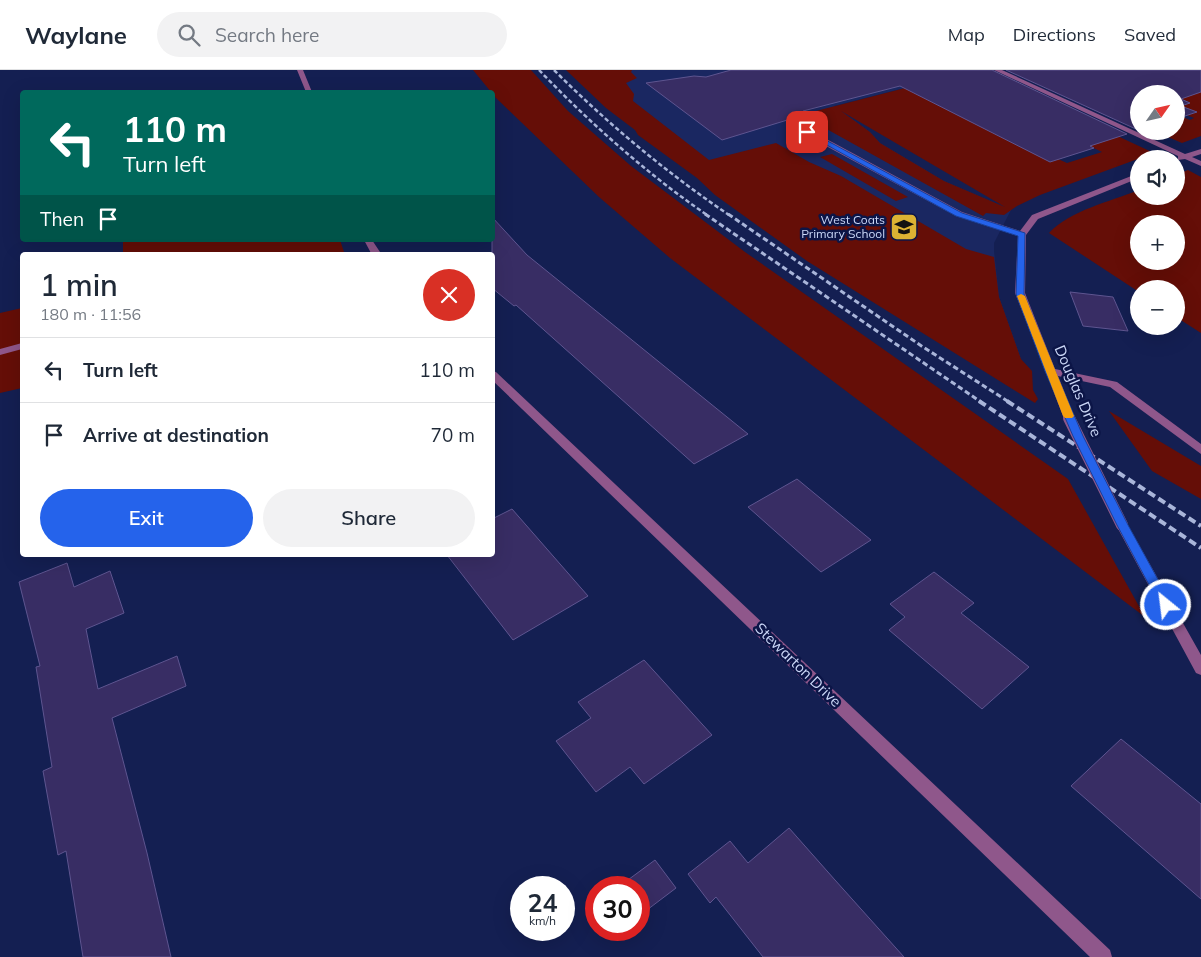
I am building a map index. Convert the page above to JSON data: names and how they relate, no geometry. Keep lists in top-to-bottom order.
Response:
{
  "streets": {
    "street": ["Douglas Drive", "Stewarton Drive"]
  },
  "places": {
    "school or university": ["West Coats Primary School"]
  },
  "north": "top right",
  "page": {
    "header": "Waylane",
    "search": "Search here",
    "nav": ["Map", "Directions", "Saved"],
    "map_buttons": ["+", "−"],
    "turn": ["110 m", "Turn left"],
    "then": "Then",
    "heading": ["1 min", "180 m · 11:56"],
    "list": [
      {
        "name": "Turn left",
        "value": "110 m"
      },
      {
        "name": "Arrive at destination",
        "value": "70 m"
      }
    ],
    "buttons": ["Exit", "Share"],
    "speed": "24 km/h",
    "limit": "30"
  }
}
